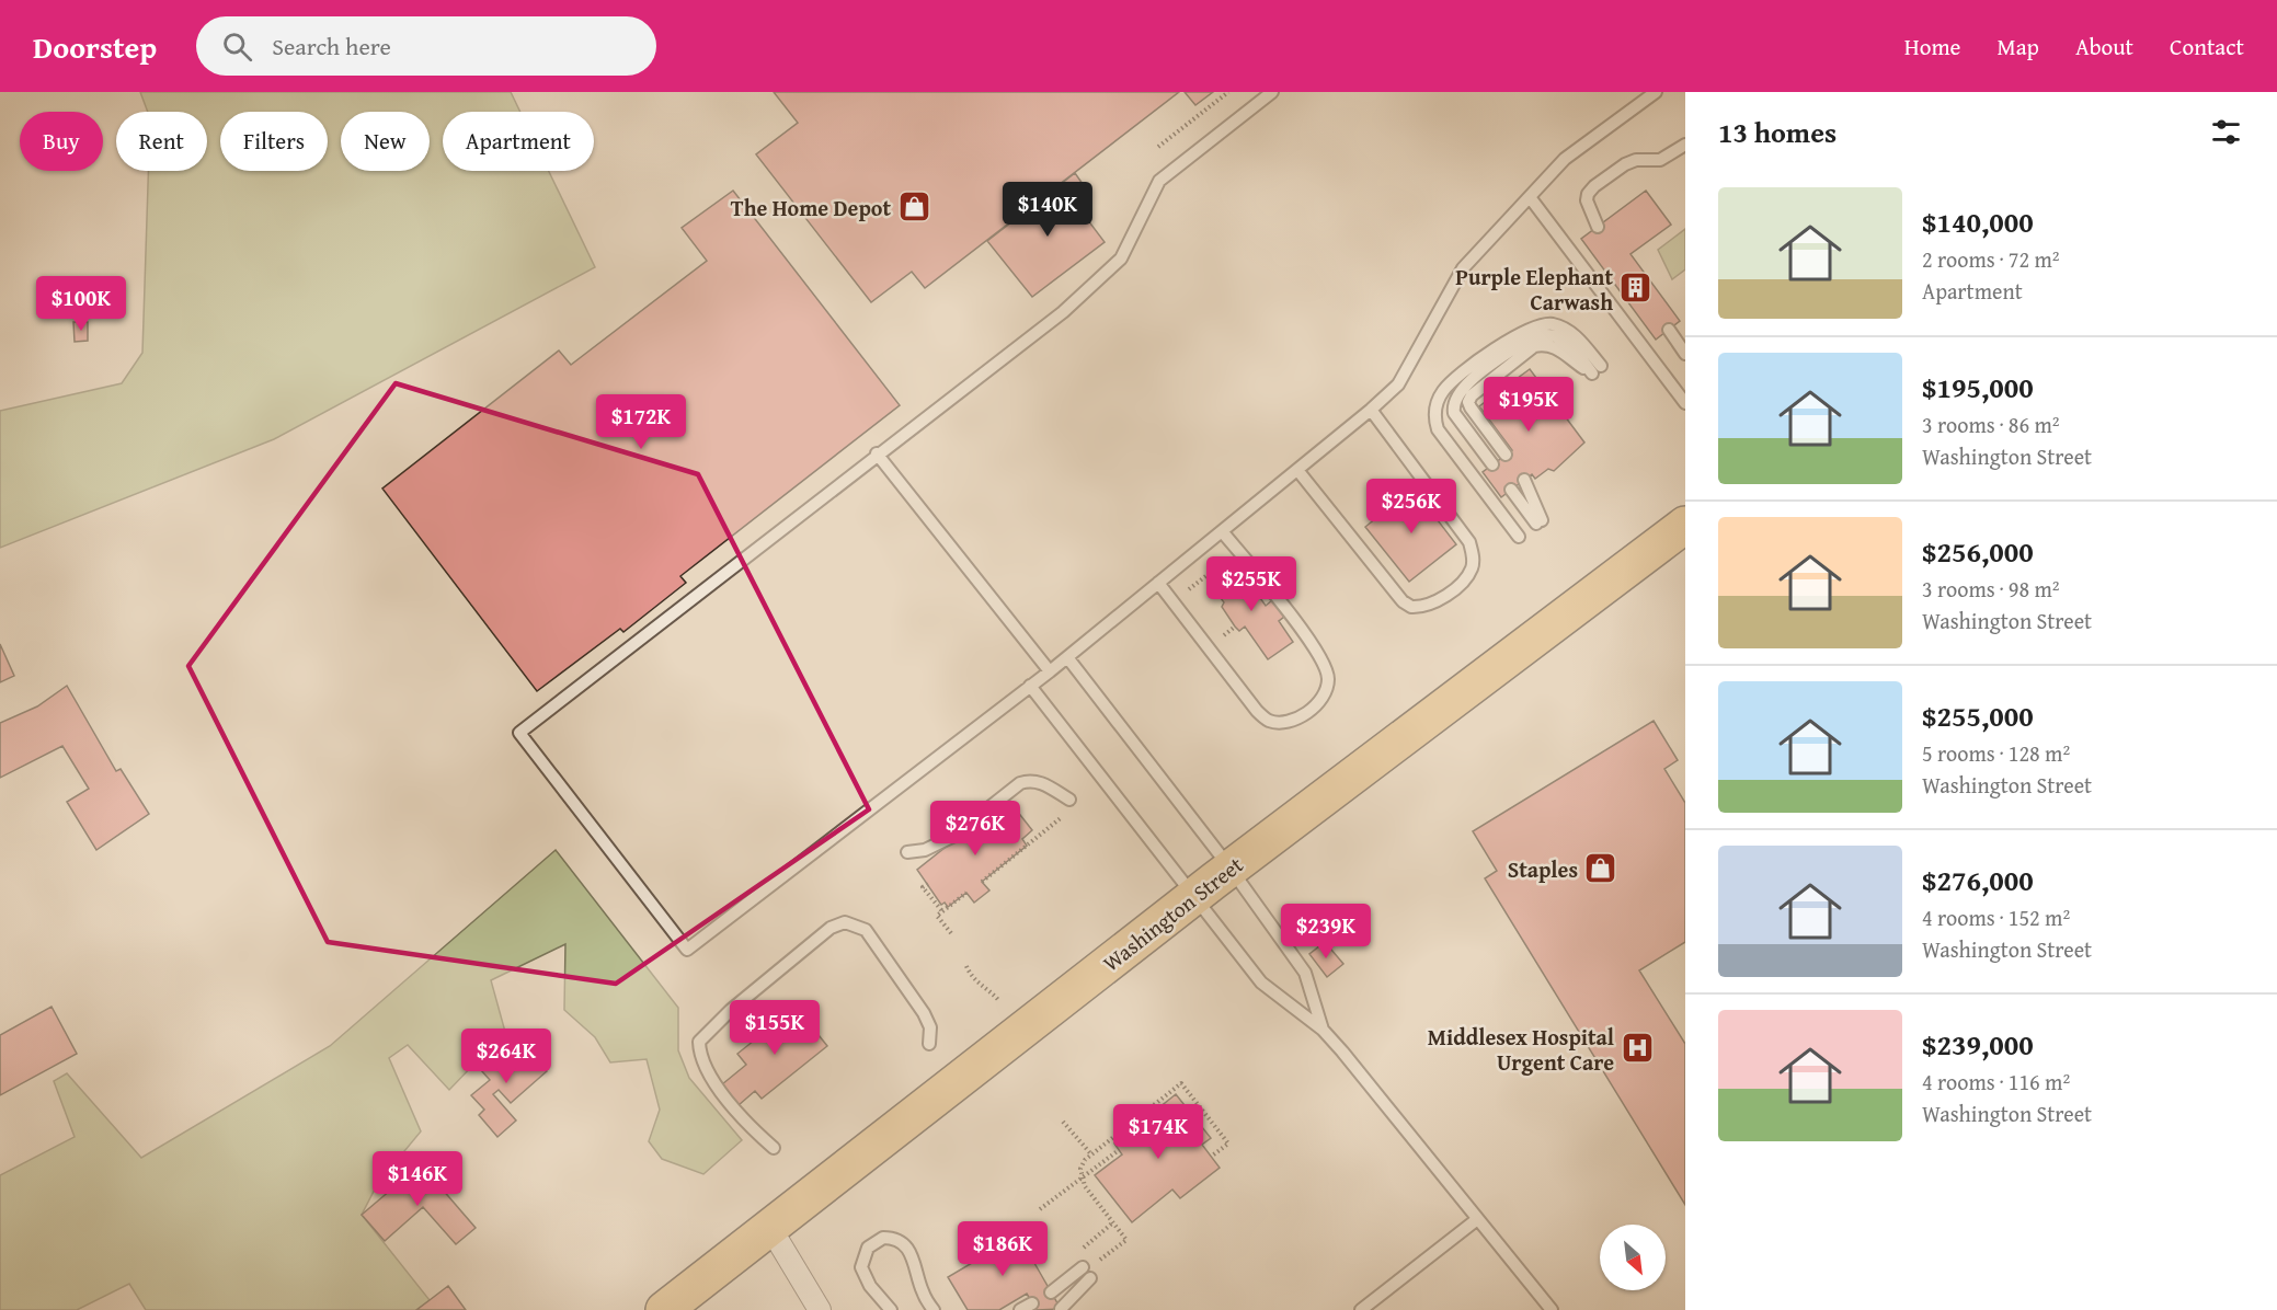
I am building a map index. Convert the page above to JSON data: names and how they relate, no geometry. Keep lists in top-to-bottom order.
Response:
{
  "streets": {
    "highway": ["Washington Street"]
  },
  "places": {
    "shop": ["The Home Depot", "Staples"],
    "building": ["Purple Elephant Carwash"],
    "hospital": ["Middlesex Hospital Urgent Care"]
  },
  "north": "bottom right",
  "page": {
    "header": "Doorstep",
    "search": "Search here",
    "nav": [
      "Home",
      "Map",
      "About",
      "Contact"
    ],
    "heading": "13 homes",
    "chip": [
      "Buy",
      "Rent",
      "Filters",
      "New",
      "Apartment"
    ],
    "list": [
      {
        "name": "$140,000",
        "note": "2 rooms · 72 m² · Apartment"
      },
      {
        "name": "$195,000",
        "note": "3 rooms · 86 m² · Washington Street"
      },
      {
        "name": "$256,000",
        "note": "3 rooms · 98 m² · Washington Street"
      },
      {
        "name": "$255,000",
        "note": "5 rooms · 128 m² · Washington Street"
      },
      {
        "name": "$276,000",
        "note": "4 rooms · 152 m² · Washington Street"
      },
      {
        "name": "$239,000",
        "note": "4 rooms · 116 m² · Washington Street"
      }
    ],
    "price": [
      "$140K",
      "$100K",
      "$195K",
      "$172K",
      "$256K",
      "$255K",
      "$276K",
      "$239K",
      "$155K",
      "$264K",
      "$174K",
      "$146K",
      "$186K"
    ]
  }
}
